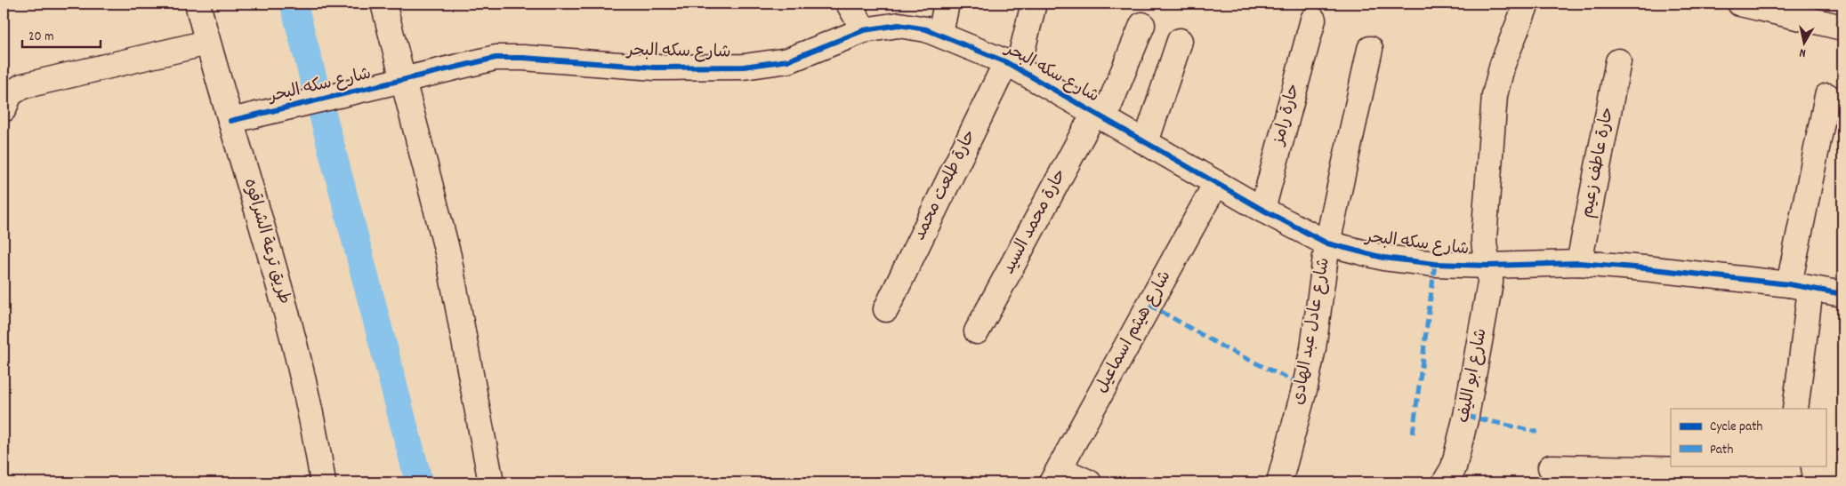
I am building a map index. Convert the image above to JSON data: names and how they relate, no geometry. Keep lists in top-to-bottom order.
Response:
{
  "streets": {
    "street": [
      "شارع سكه البحر",
      "حارة رامز",
      "حارة عاطف زعيم",
      "حارة طلعت محمد",
      "حارة محمد السيد",
      "طريق ترعة الشراقوه",
      "شارع عادل عبد الهادى",
      "شارع هيثم اسماعيل",
      "شارع ابو الليف"
    ]
  },
  "crossings": [
    ["شارع سكه البحر", "حارة رامز"],
    ["شارع سكه البحر", "حارة عاطف زعيم"],
    ["شارع سكه البحر", "حارة طلعت محمد"],
    ["شارع سكه البحر", "حارة محمد السيد"],
    ["شارع سكه البحر", "طريق ترعة الشراقوه"],
    ["شارع سكه البحر", "شارع عادل عبد الهادى"],
    ["شارع سكه البحر", "شارع هيثم اسماعيل"],
    ["شارع سكه البحر", "شارع ابو الليف"]
  ],
  "legend": ["Cycle path", "Path"],
  "scale_bar": "20 m",
  "north": "bottom"
}
